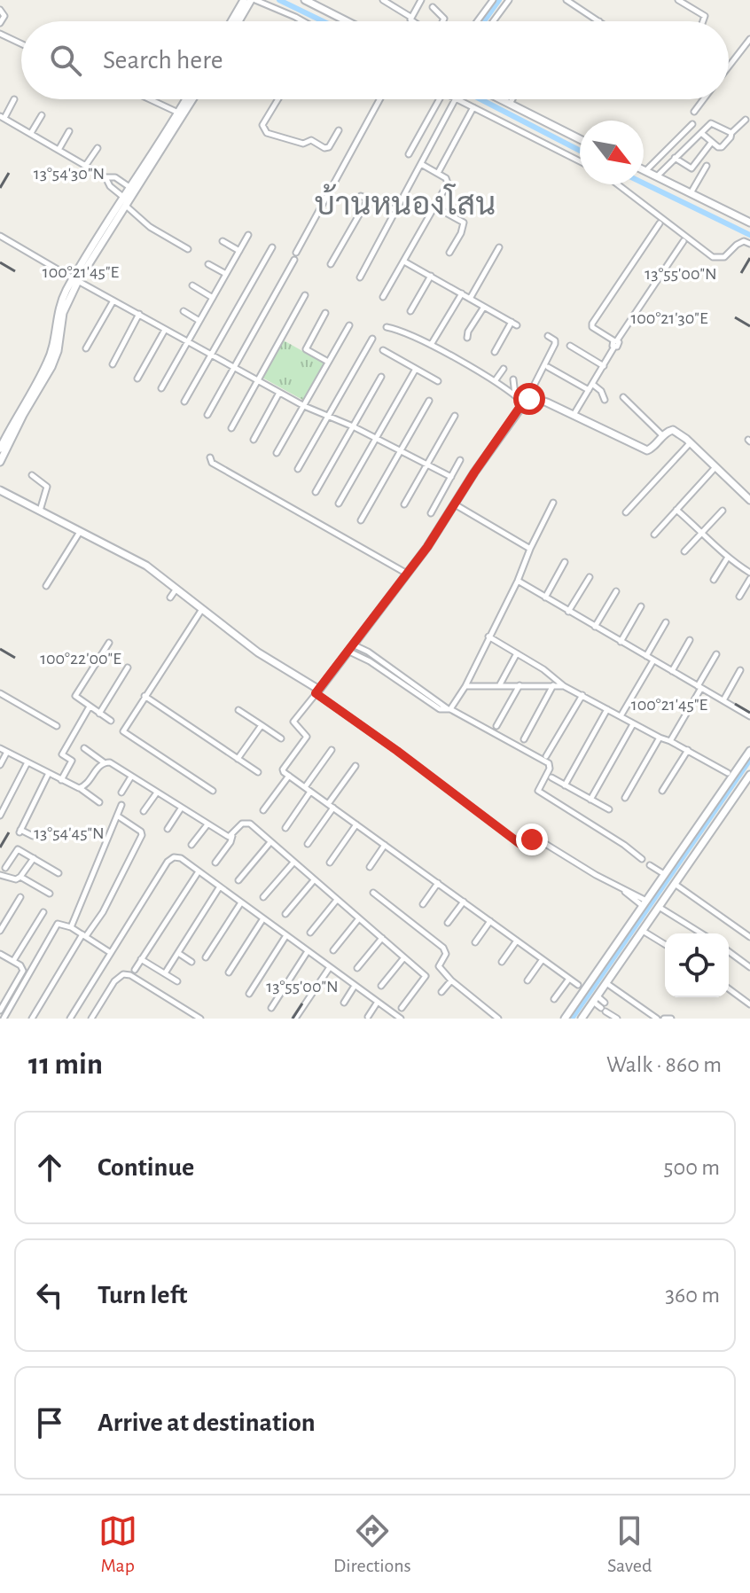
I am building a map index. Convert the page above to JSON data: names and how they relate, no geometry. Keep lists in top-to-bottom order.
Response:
{
  "districts": ["บ้านหนองโสน"],
  "north": "bottom right",
  "page": {
    "search": "Search here",
    "heading": ["11 min", "Walk · 860 m"],
    "list": [
      ["Continue", "500 m"],
      ["Turn left", "360 m"],
      "Arrive at destination"
    ],
    "nav": ["Map", "Directions", "Saved"]
  },
  "coordinates": [
    "13°54'30\"N",
    "100°21'45\"E",
    "13°55'00\"N",
    "100°21'30\"E",
    "100°22'00\"E",
    "13°54'45\"N"
  ]
}
